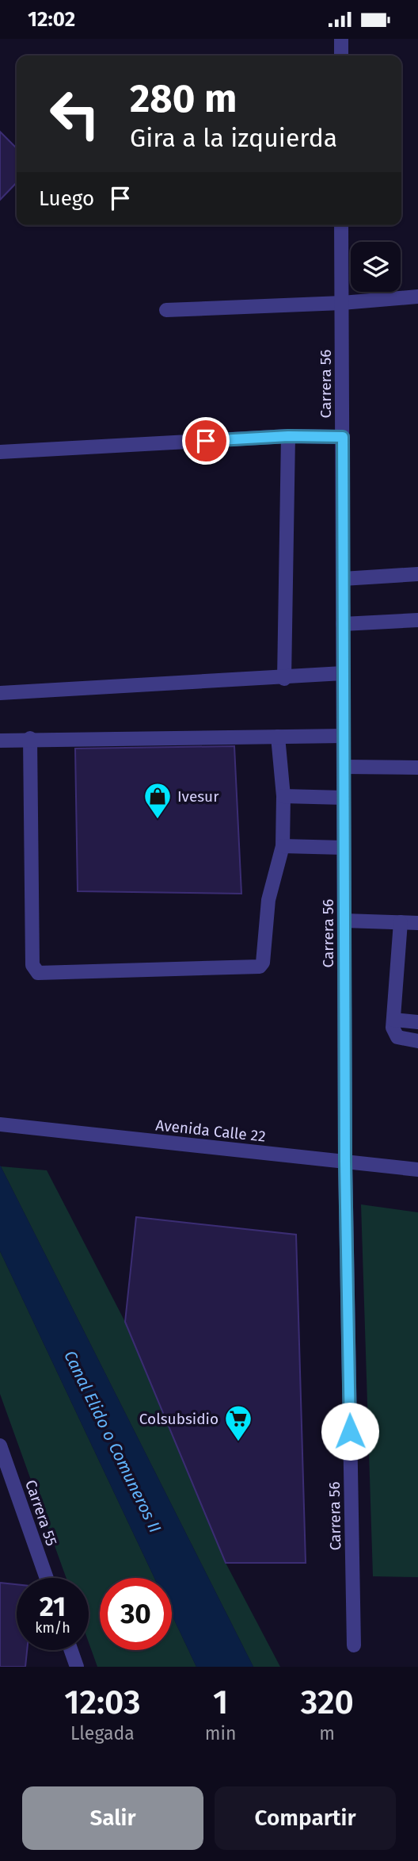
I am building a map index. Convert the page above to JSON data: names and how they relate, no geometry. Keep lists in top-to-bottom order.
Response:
{
  "streets": {
    "street": ["Carrera 56", "Avenida Calle 22", "Carrera 55"]
  },
  "crossings": [
    ["Carrera 56", "Avenida Calle 22"]
  ],
  "water": ["Canal Elido o Comuneros II"],
  "places": {
    "shop": ["Ivesur"],
    "supermarket": ["Colsubsidio"]
  },
  "page": {
    "status": "12:02",
    "turn": ["280 m", "Gira a la izquierda"],
    "then": "Luego",
    "speed": "21 km/h",
    "limit": "30",
    "eta": [
      "12:03",
      "Llegada",
      "1",
      "min",
      "320",
      "m"
    ],
    "buttons": ["Salir", "Compartir"]
  }
}
